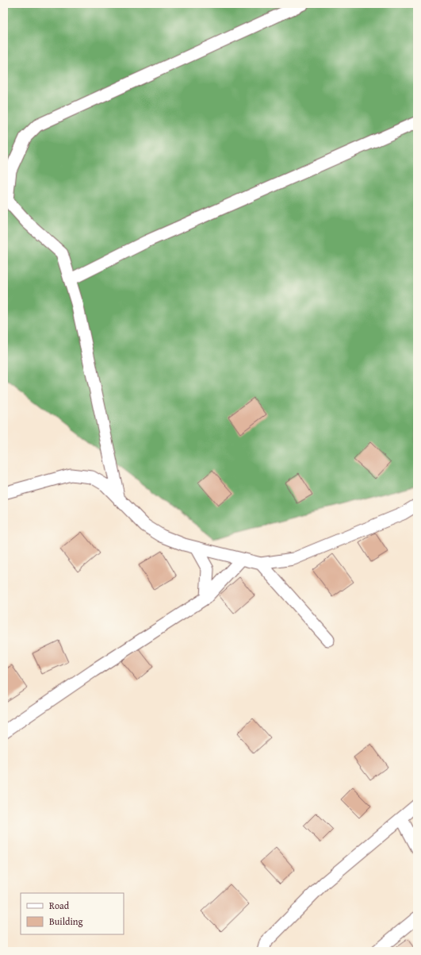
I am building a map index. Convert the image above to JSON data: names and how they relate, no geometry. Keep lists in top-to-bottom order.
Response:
{
  "legend": ["Road", "Building"]
}
